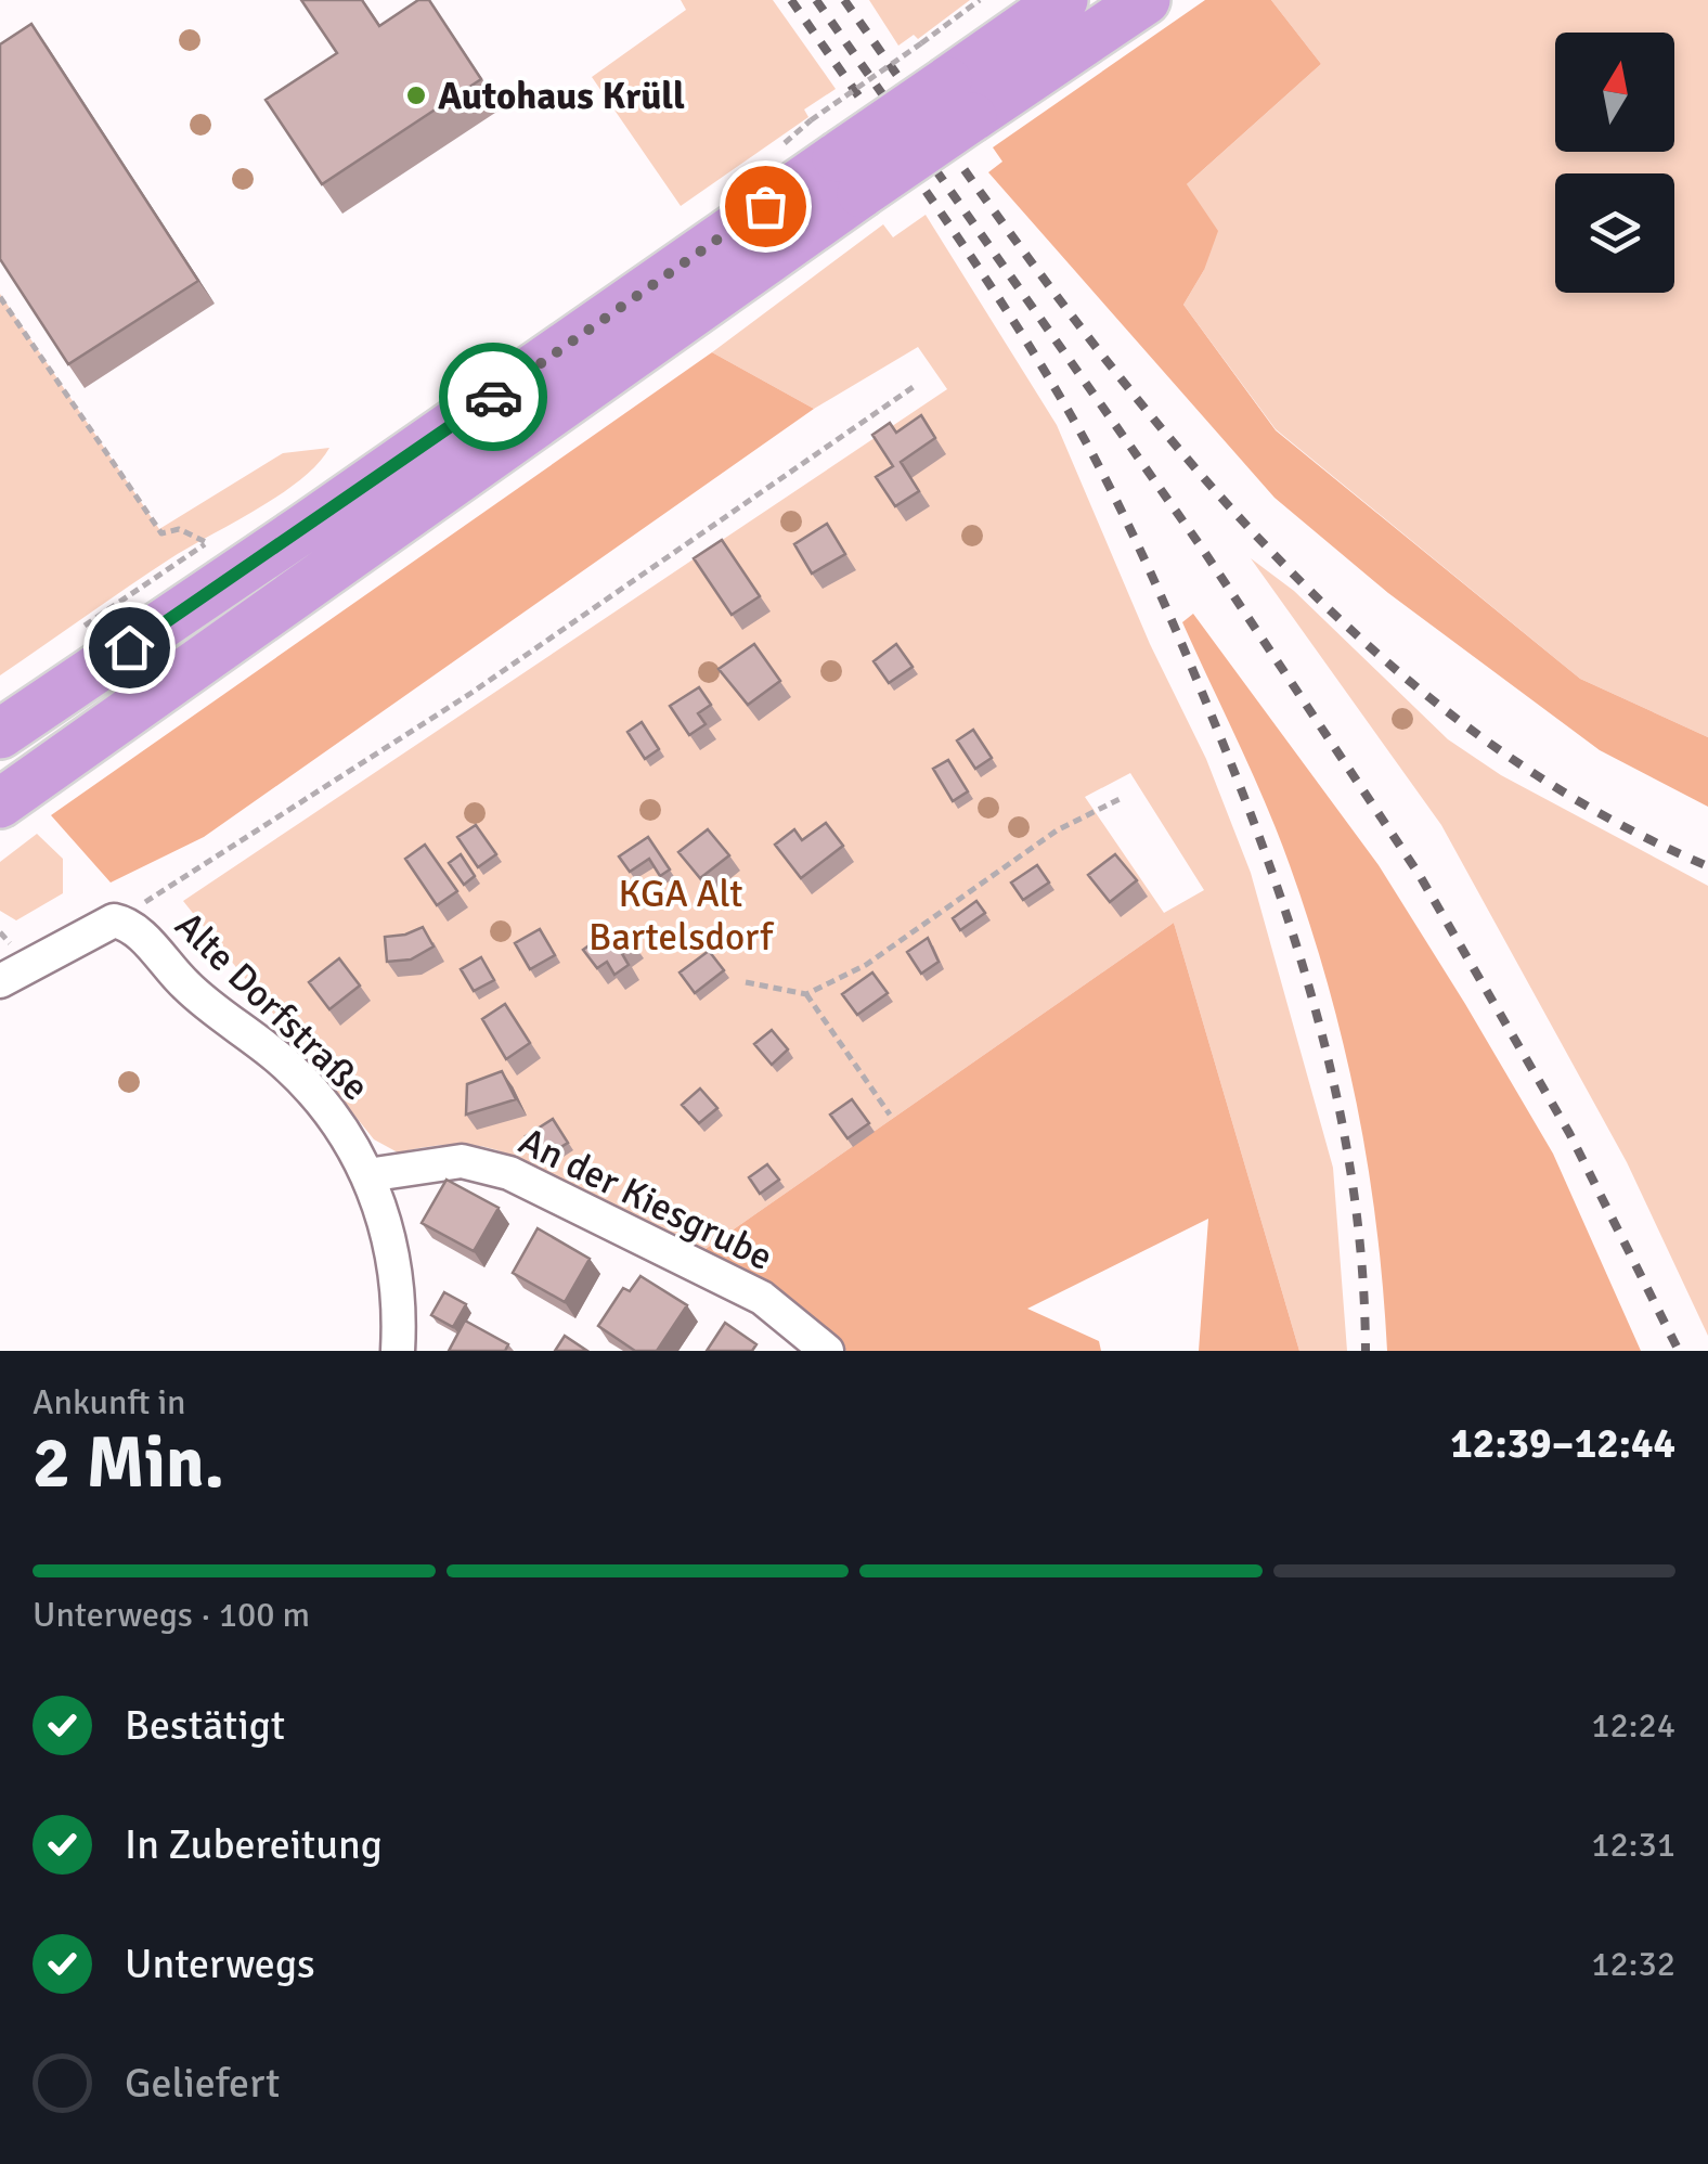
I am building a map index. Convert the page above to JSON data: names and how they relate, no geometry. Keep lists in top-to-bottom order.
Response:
{
  "streets": {
    "street": ["Alte Dorfstraße", "An der Kiesgrube"]
  },
  "crossings": [
    ["Alte Dorfstraße", "An der Kiesgrube"]
  ],
  "parks": ["KGA Alt Bartelsdorf"],
  "places": ["Autohaus Krüll"],
  "north": "top",
  "page": {
    "heading": ["2 Min.", "Ankunft in", "12:39–12:44"],
    "bar": "Unterwegs · 100 m",
    "list": [
      ["Bestätigt", "12:24"],
      ["In Zubereitung", "12:31"],
      ["Unterwegs", "12:32"],
      "Geliefert"
    ]
  }
}
